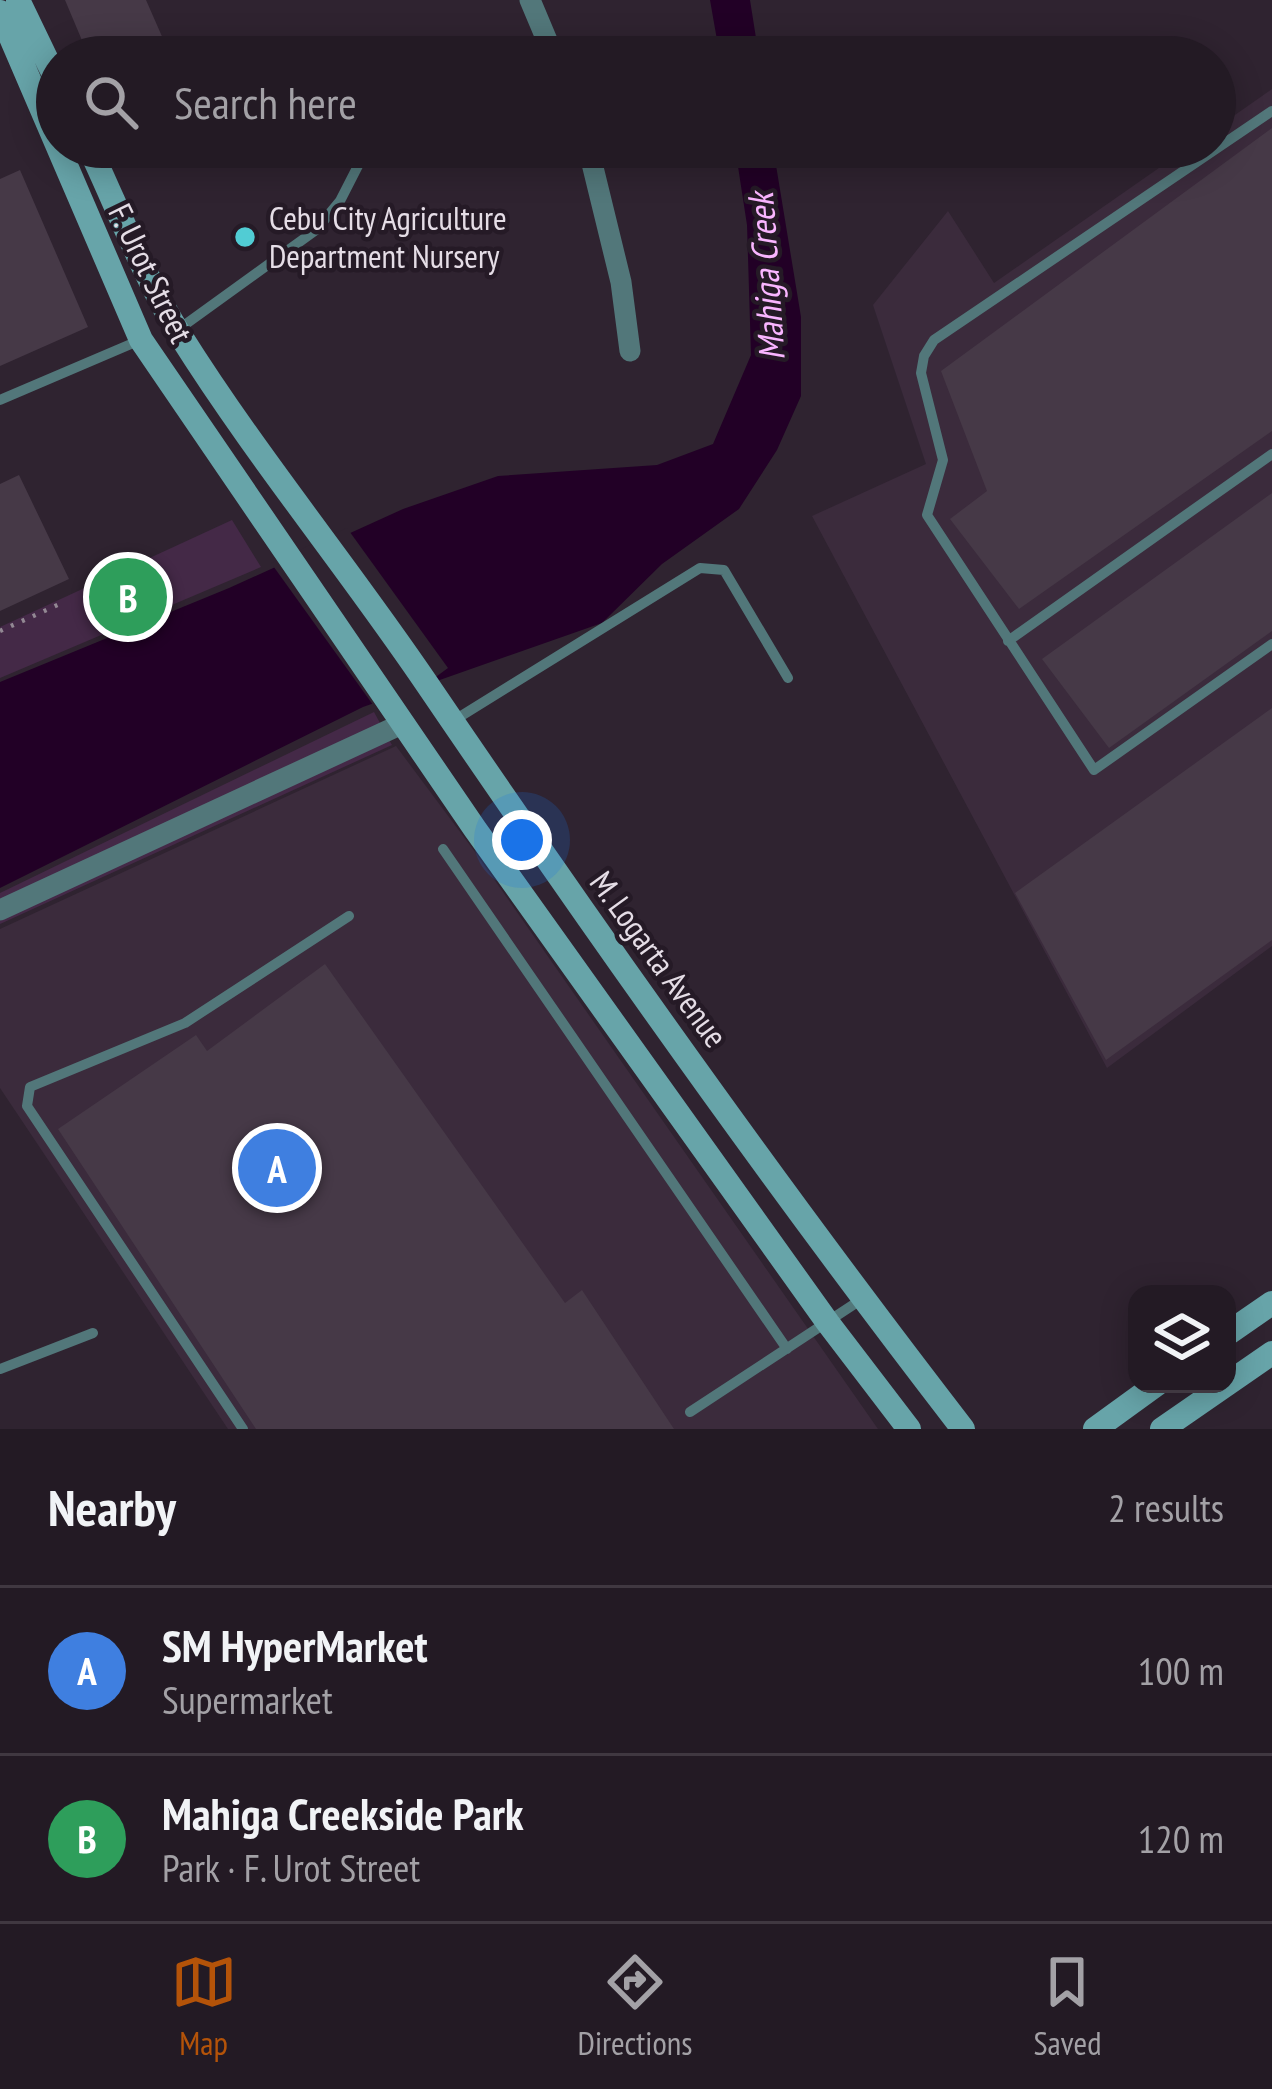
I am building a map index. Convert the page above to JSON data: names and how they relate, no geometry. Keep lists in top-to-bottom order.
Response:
{
  "streets": {
    "main road": ["F. Urot Street", "M. Logarta Avenue"]
  },
  "crossings": [
    ["F. Urot Street", "M. Logarta Avenue"]
  ],
  "water": ["Mahiga Creek"],
  "places": ["Cebu City Agriculture Department Nursery"],
  "page": {
    "search": "Search here",
    "pins": ["B", "A"],
    "heading": ["Nearby", "2 results"],
    "list": [
      {
        "mark": "A",
        "name": "SM HyperMarket",
        "note": "Supermarket",
        "value": "100 m"
      },
      {
        "mark": "B",
        "name": "Mahiga Creekside Park",
        "note": "Park · F. Urot Street",
        "value": "120 m"
      }
    ],
    "nav": ["Map", "Directions", "Saved"]
  }
}
